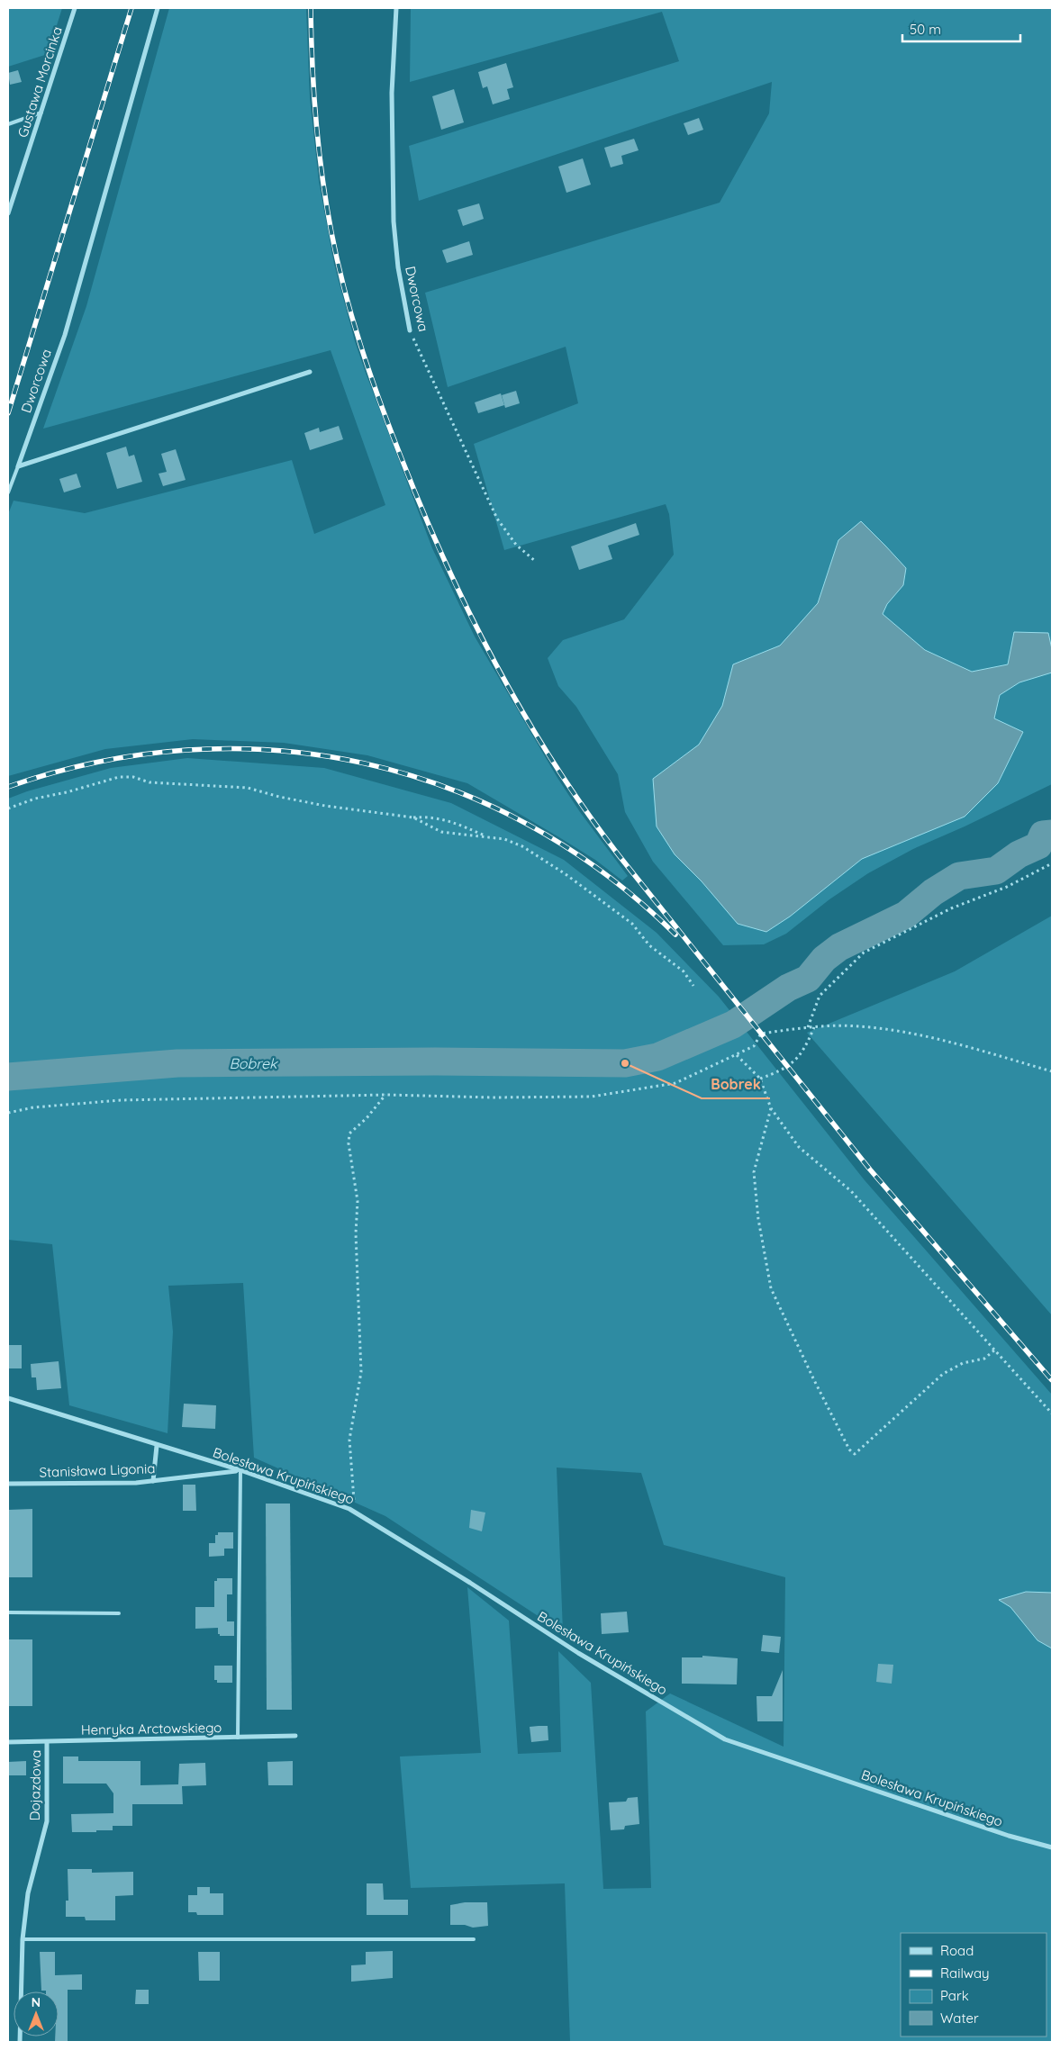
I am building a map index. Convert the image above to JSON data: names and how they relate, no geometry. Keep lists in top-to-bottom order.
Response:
{
  "streets": {
    "street": [
      "Gustawa Morcinka",
      "Dworcowa",
      "Stanisława Ligonia",
      "Bolesława Krupińskiego",
      "Henryka Arctowskiego",
      "Dojazdowa"
    ]
  },
  "crossings": [
    ["Stanisława Ligonia", "Bolesława Krupińskiego"],
    ["Henryka Arctowskiego", "Dojazdowa"]
  ],
  "water": ["Bobrek"],
  "places": ["Bobrek"],
  "legend": [
    "Road",
    "Railway",
    "Park",
    "Water"
  ],
  "scale_bar": "50 m",
  "north": "top"
}
